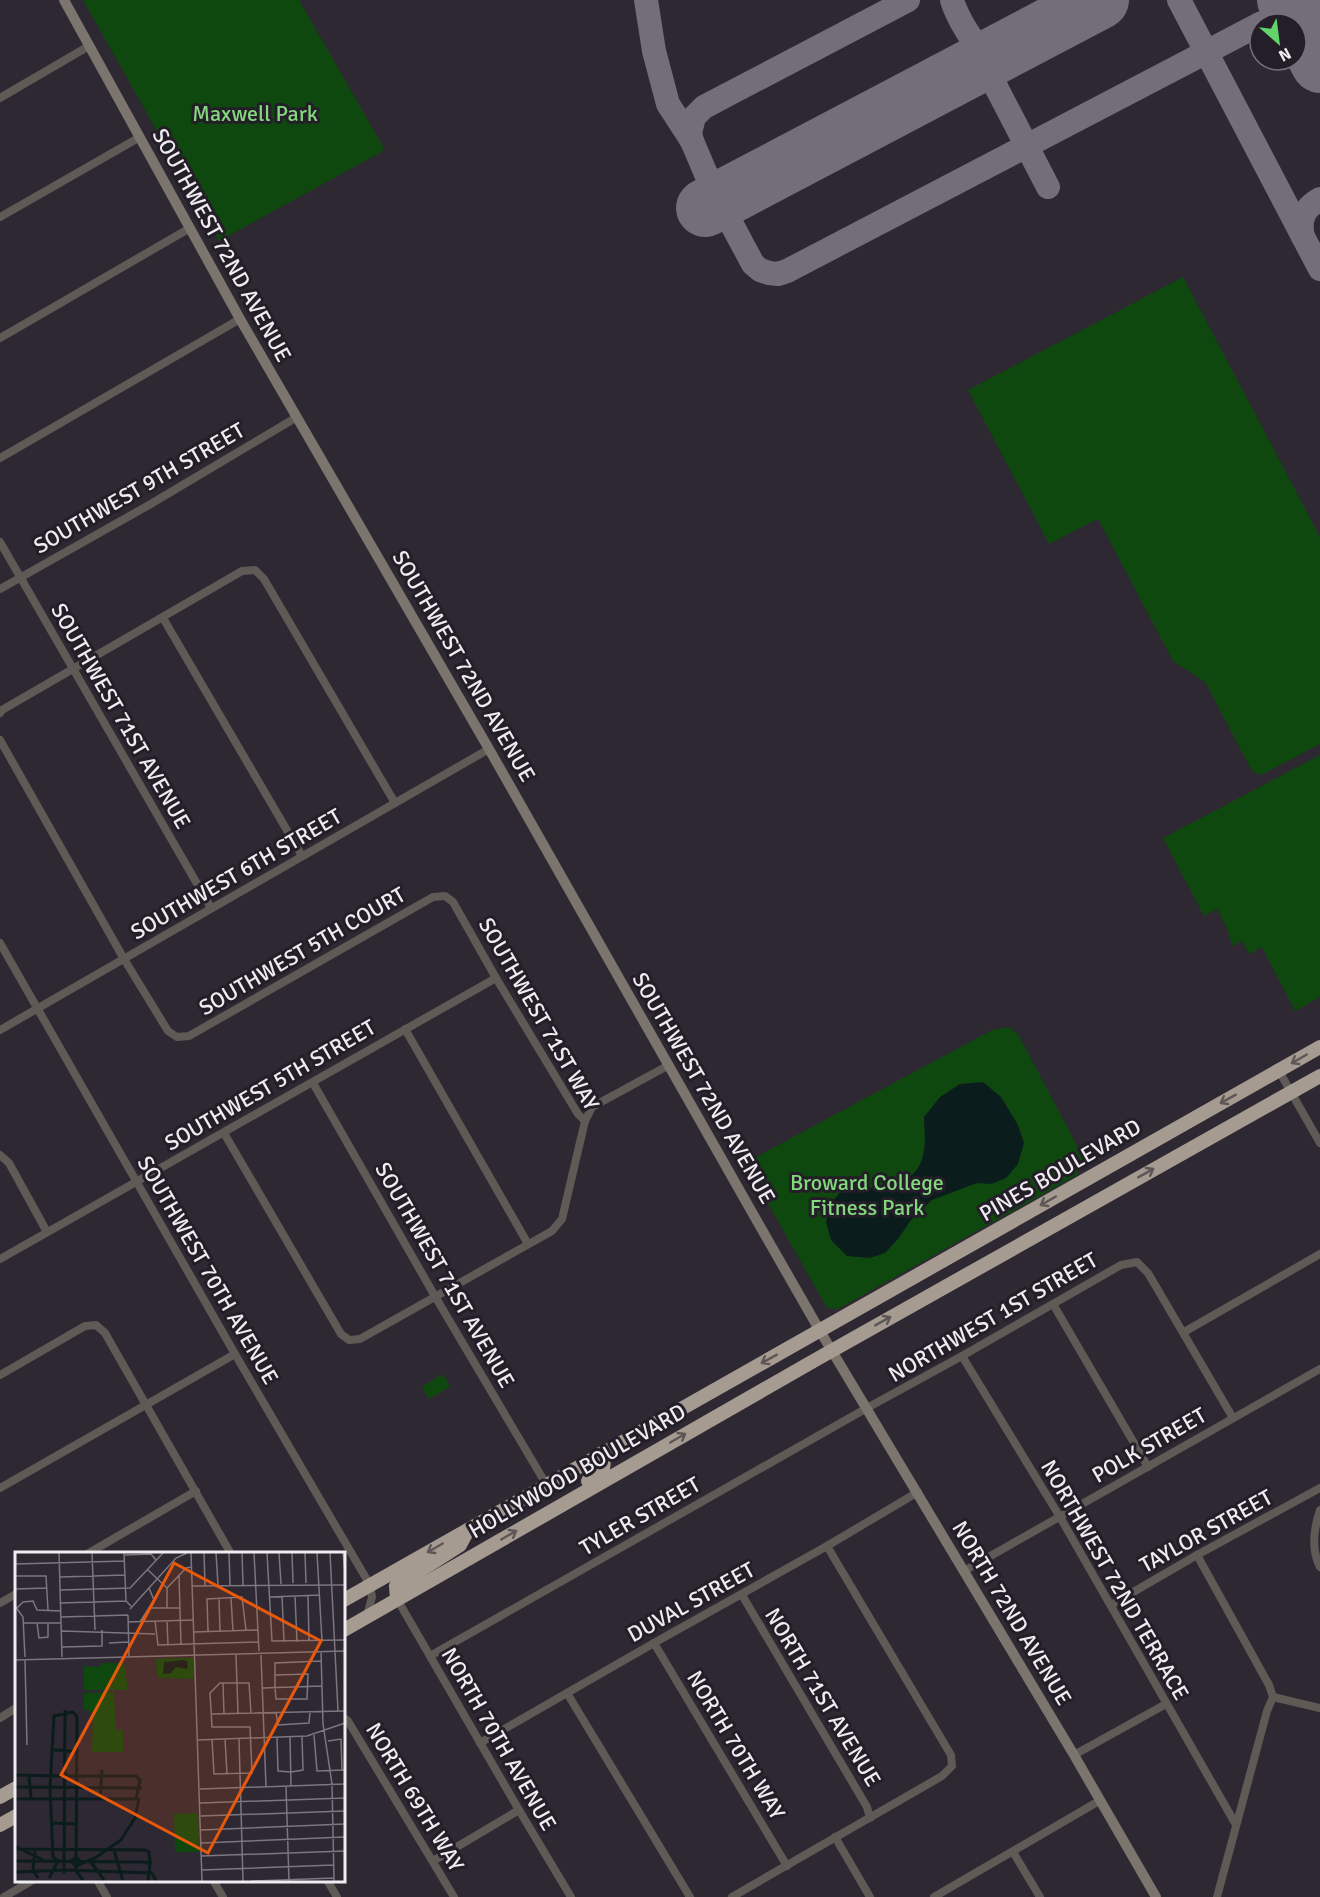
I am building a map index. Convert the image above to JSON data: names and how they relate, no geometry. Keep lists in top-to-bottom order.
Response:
{
  "streets": {
    "highway": ["PINES BOULEVARD", "HOLLYWOOD BOULEVARD"],
    "street": [
      "SOUTHWEST 72ND AVENUE",
      "SOUTHWEST 9TH STREET",
      "SOUTHWEST 71ST AVENUE",
      "SOUTHWEST 6TH STREET",
      "SOUTHWEST 5TH COURT",
      "SOUTHWEST 71ST WAY",
      "SOUTHWEST 5TH STREET",
      "SOUTHWEST 70TH AVENUE",
      "NORTHWEST 1ST STREET",
      "POLK STREET",
      "TYLER STREET",
      "TAYLOR STREET",
      "NORTHWEST 72ND TERRACE",
      "DUVAL STREET",
      "NORTH 72ND AVENUE",
      "NORTH 71ST AVENUE",
      "NORTH 70TH AVENUE",
      "NORTH 70TH WAY",
      "NORTH 69TH WAY"
    ]
  },
  "crossings": [
    ["SOUTHWEST 72ND AVENUE", "SOUTHWEST 9TH STREET"],
    ["SOUTHWEST 72ND AVENUE", "SOUTHWEST 6TH STREET"],
    ["SOUTHWEST 72ND AVENUE", "PINES BOULEVARD"],
    ["SOUTHWEST 72ND AVENUE", "HOLLYWOOD BOULEVARD"],
    ["SOUTHWEST 72ND AVENUE", "NORTH 72ND AVENUE"],
    ["SOUTHWEST 9TH STREET", "SOUTHWEST 71ST AVENUE"],
    ["SOUTHWEST 71ST AVENUE", "SOUTHWEST 6TH STREET"],
    ["SOUTHWEST 71ST AVENUE", "SOUTHWEST 71ST WAY"],
    ["SOUTHWEST 71ST AVENUE", "SOUTHWEST 5TH STREET"],
    ["SOUTHWEST 71ST AVENUE", "HOLLYWOOD BOULEVARD"],
    ["SOUTHWEST 6TH STREET", "SOUTHWEST 5TH COURT"],
    ["SOUTHWEST 6TH STREET", "SOUTHWEST 70TH AVENUE"],
    ["SOUTHWEST 5TH COURT", "SOUTHWEST 71ST WAY"],
    ["SOUTHWEST 71ST WAY", "SOUTHWEST 5TH STREET"],
    ["SOUTHWEST 5TH STREET", "SOUTHWEST 70TH AVENUE"],
    ["PINES BOULEVARD", "HOLLYWOOD BOULEVARD"],
    ["PINES BOULEVARD", "NORTH 72ND AVENUE"],
    ["SOUTHWEST 70TH AVENUE", "HOLLYWOOD BOULEVARD"],
    ["NORTHWEST 1ST STREET", "TYLER STREET"],
    ["NORTHWEST 1ST STREET", "NORTHWEST 72ND TERRACE"],
    ["NORTHWEST 1ST STREET", "NORTH 72ND AVENUE"],
    ["POLK STREET", "NORTHWEST 72ND TERRACE"],
    ["POLK STREET", "NORTH 72ND AVENUE"],
    ["HOLLYWOOD BOULEVARD", "NORTH 72ND AVENUE"],
    ["HOLLYWOOD BOULEVARD", "NORTH 70TH AVENUE"],
    ["TYLER STREET", "NORTH 72ND AVENUE"],
    ["TYLER STREET", "NORTH 70TH AVENUE"],
    ["TAYLOR STREET", "NORTHWEST 72ND TERRACE"],
    ["DUVAL STREET", "NORTH 72ND AVENUE"],
    ["DUVAL STREET", "NORTH 71ST AVENUE"],
    ["DUVAL STREET", "NORTH 70TH AVENUE"],
    ["DUVAL STREET", "NORTH 70TH WAY"]
  ],
  "parks": ["Maxwell Park", "Broward College Fitness Park"],
  "north": "bottom right"
}
